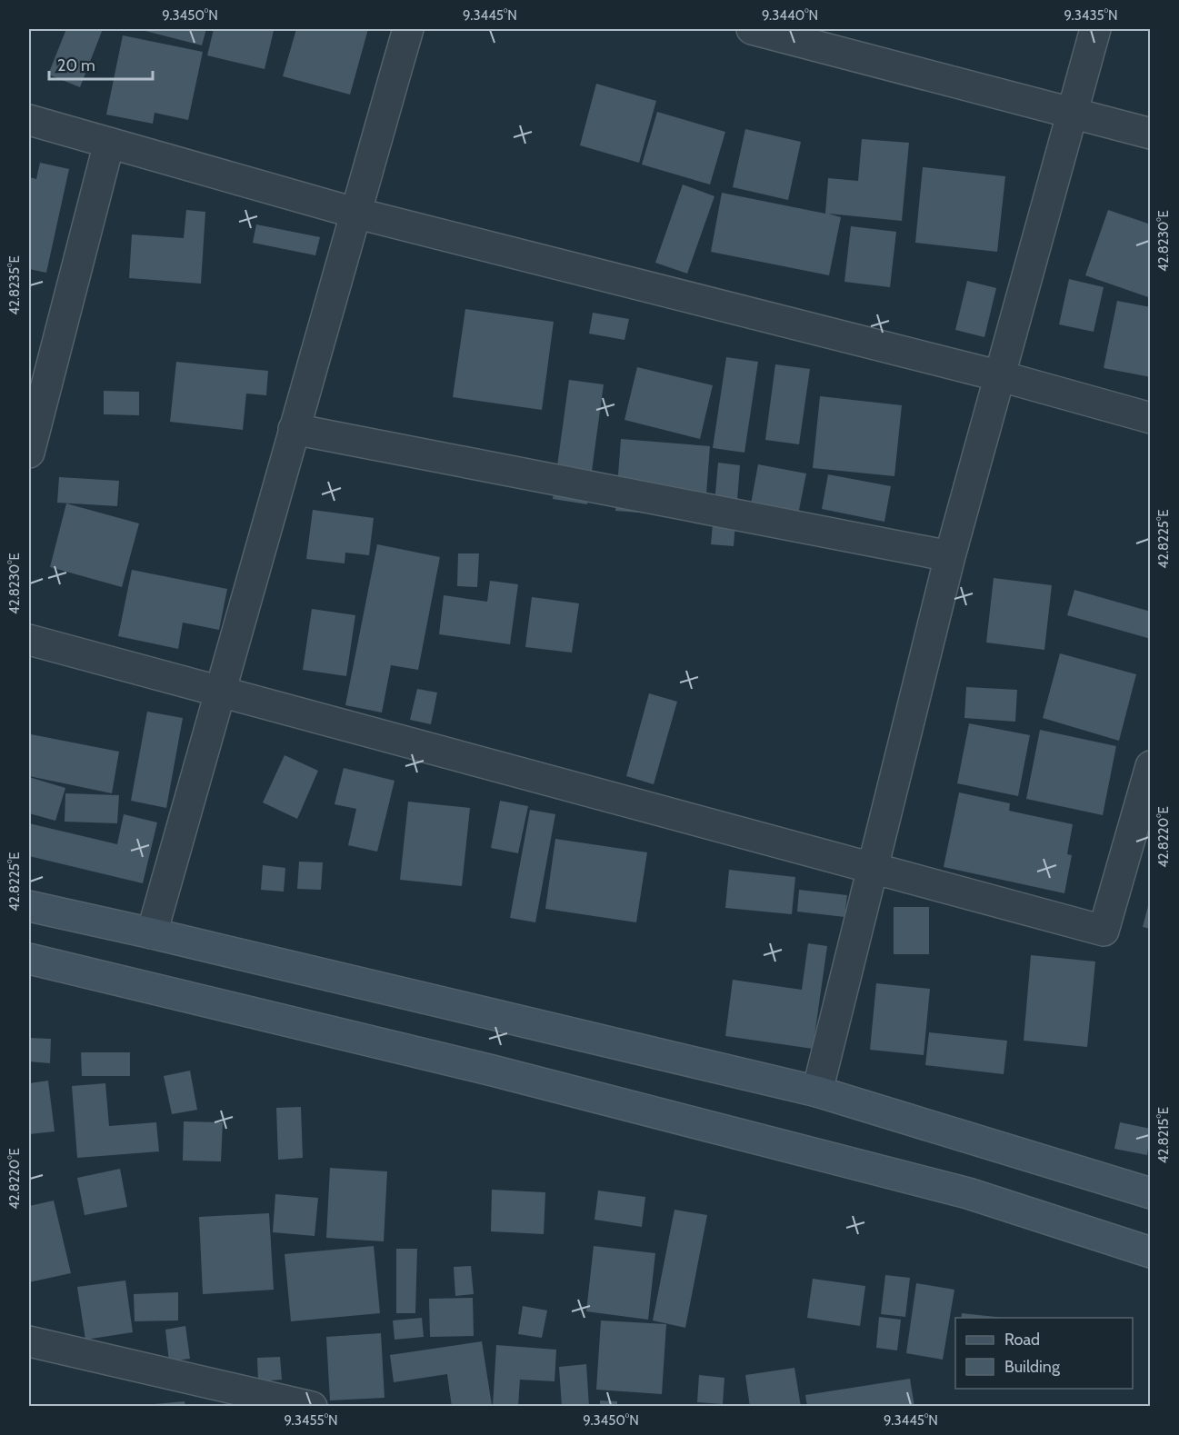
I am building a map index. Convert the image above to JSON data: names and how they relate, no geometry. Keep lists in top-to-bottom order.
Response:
{
  "legend": ["Road", "Building"],
  "scale_bar": "20 m",
  "coordinates": [
    "9.3450°N",
    "9.3445°N",
    "9.3440°N",
    "9.3435°N",
    "42.8230°E",
    "42.8235°E",
    "42.8225°E",
    "42.8220°E",
    "42.8215°E",
    "9.3455°N"
  ]
}
